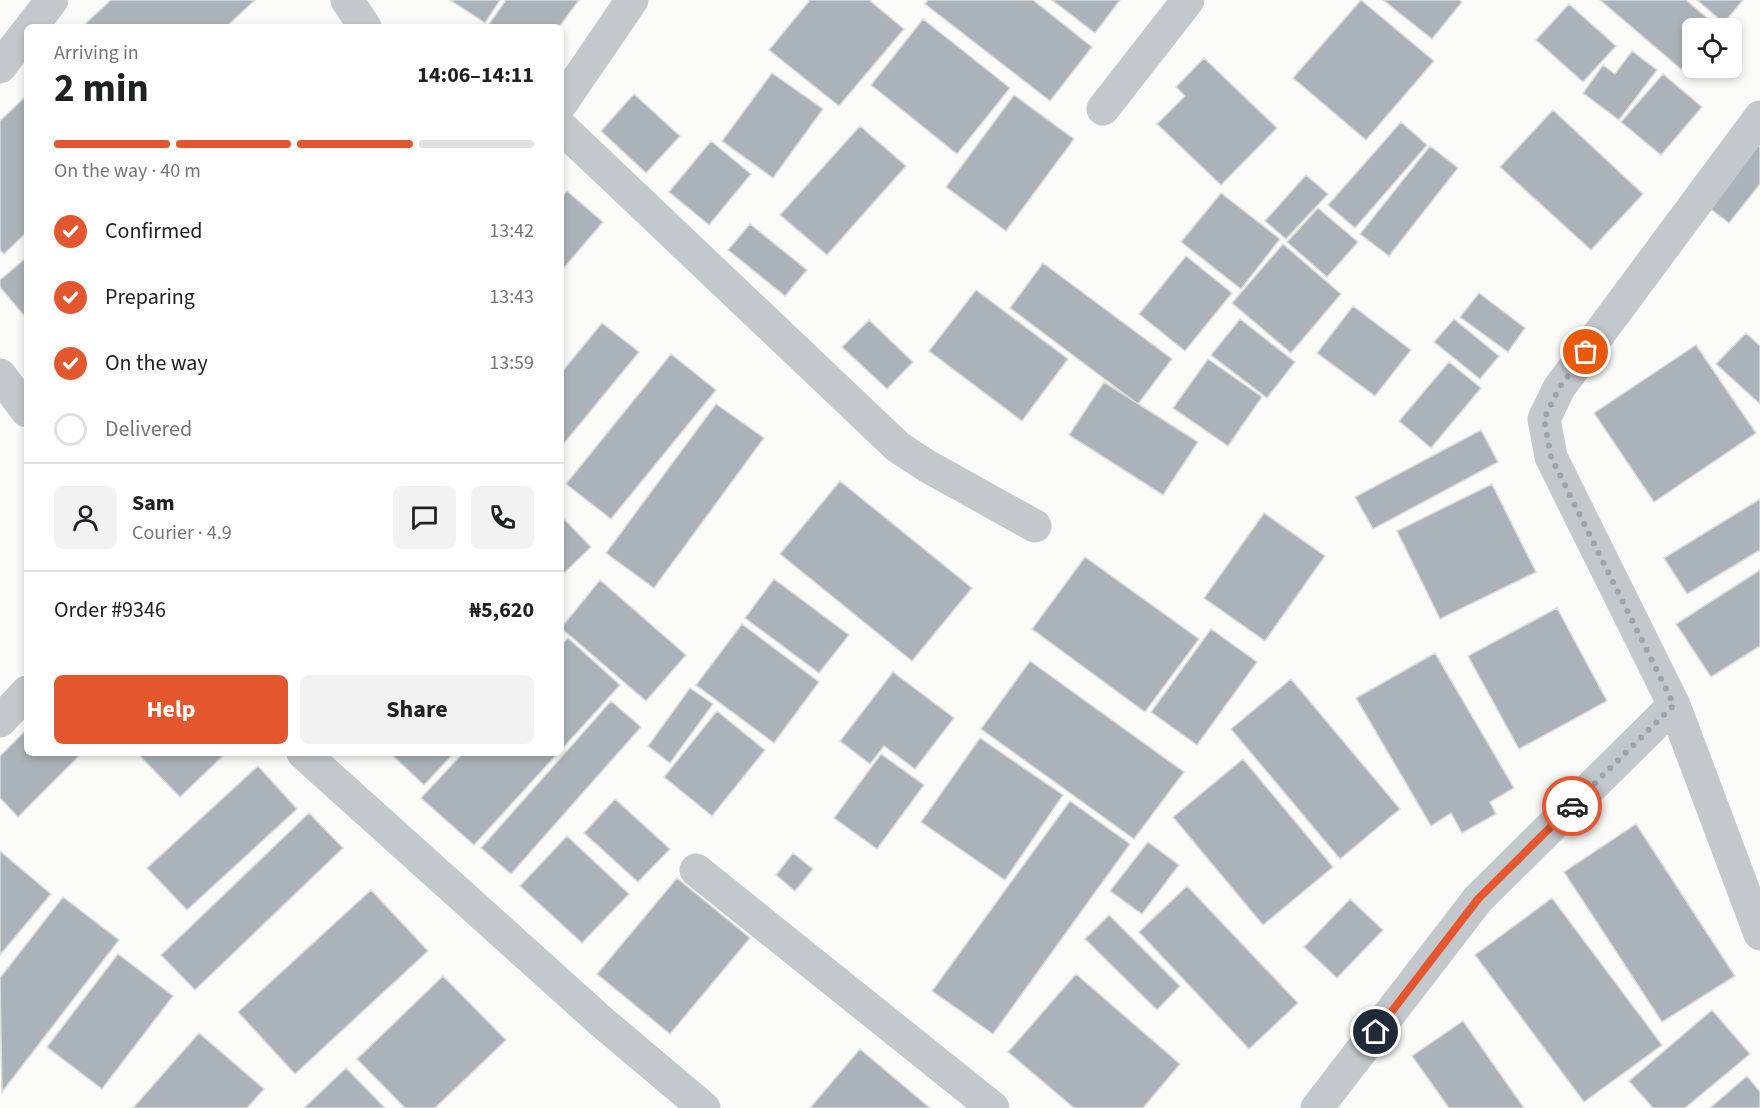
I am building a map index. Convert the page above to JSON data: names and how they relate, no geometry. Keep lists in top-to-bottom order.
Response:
{
  "page": {
    "heading": ["2 min", "Arriving in", "14:06–14:11"],
    "panel": [
      "Sam",
      "Courier · 4.9",
      "Order #9346",
      "₦5,620"
    ],
    "bar": "On the way · 40 m",
    "list": [
      ["Confirmed", "13:42"],
      ["Preparing", "13:43"],
      ["On the way", "13:59"],
      "Delivered"
    ],
    "buttons": ["Help", "Share"]
  }
}
